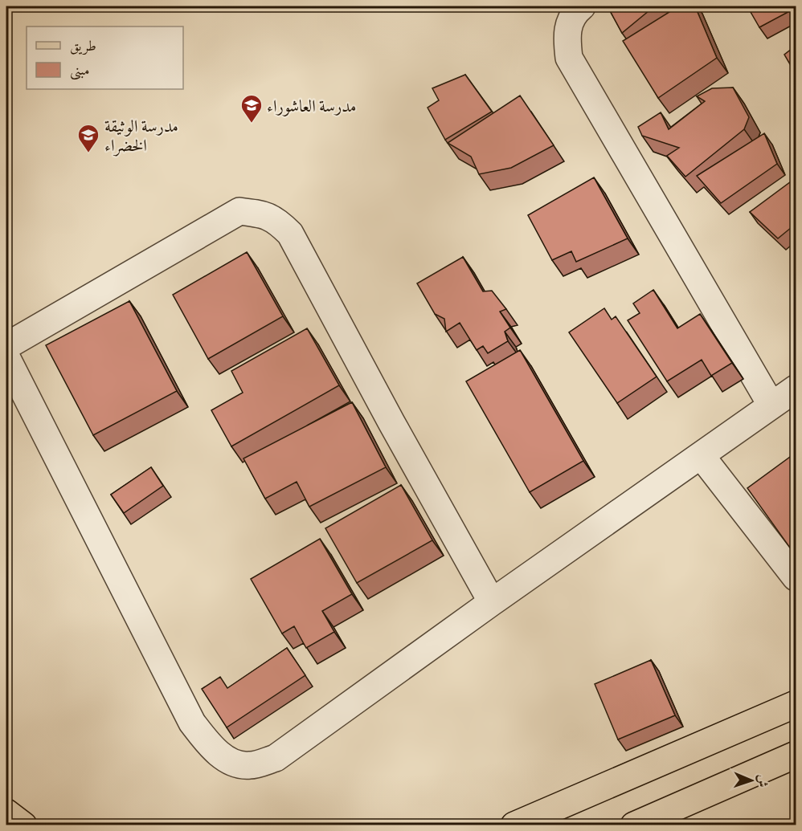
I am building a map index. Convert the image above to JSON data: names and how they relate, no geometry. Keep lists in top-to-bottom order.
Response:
{
  "places": {
    "school or university": ["مدرسة العاشوراء", "مدرسة الوثيقة الخضراء"]
  },
  "legend": ["طريق", "مبنى"],
  "north": "right"
}
